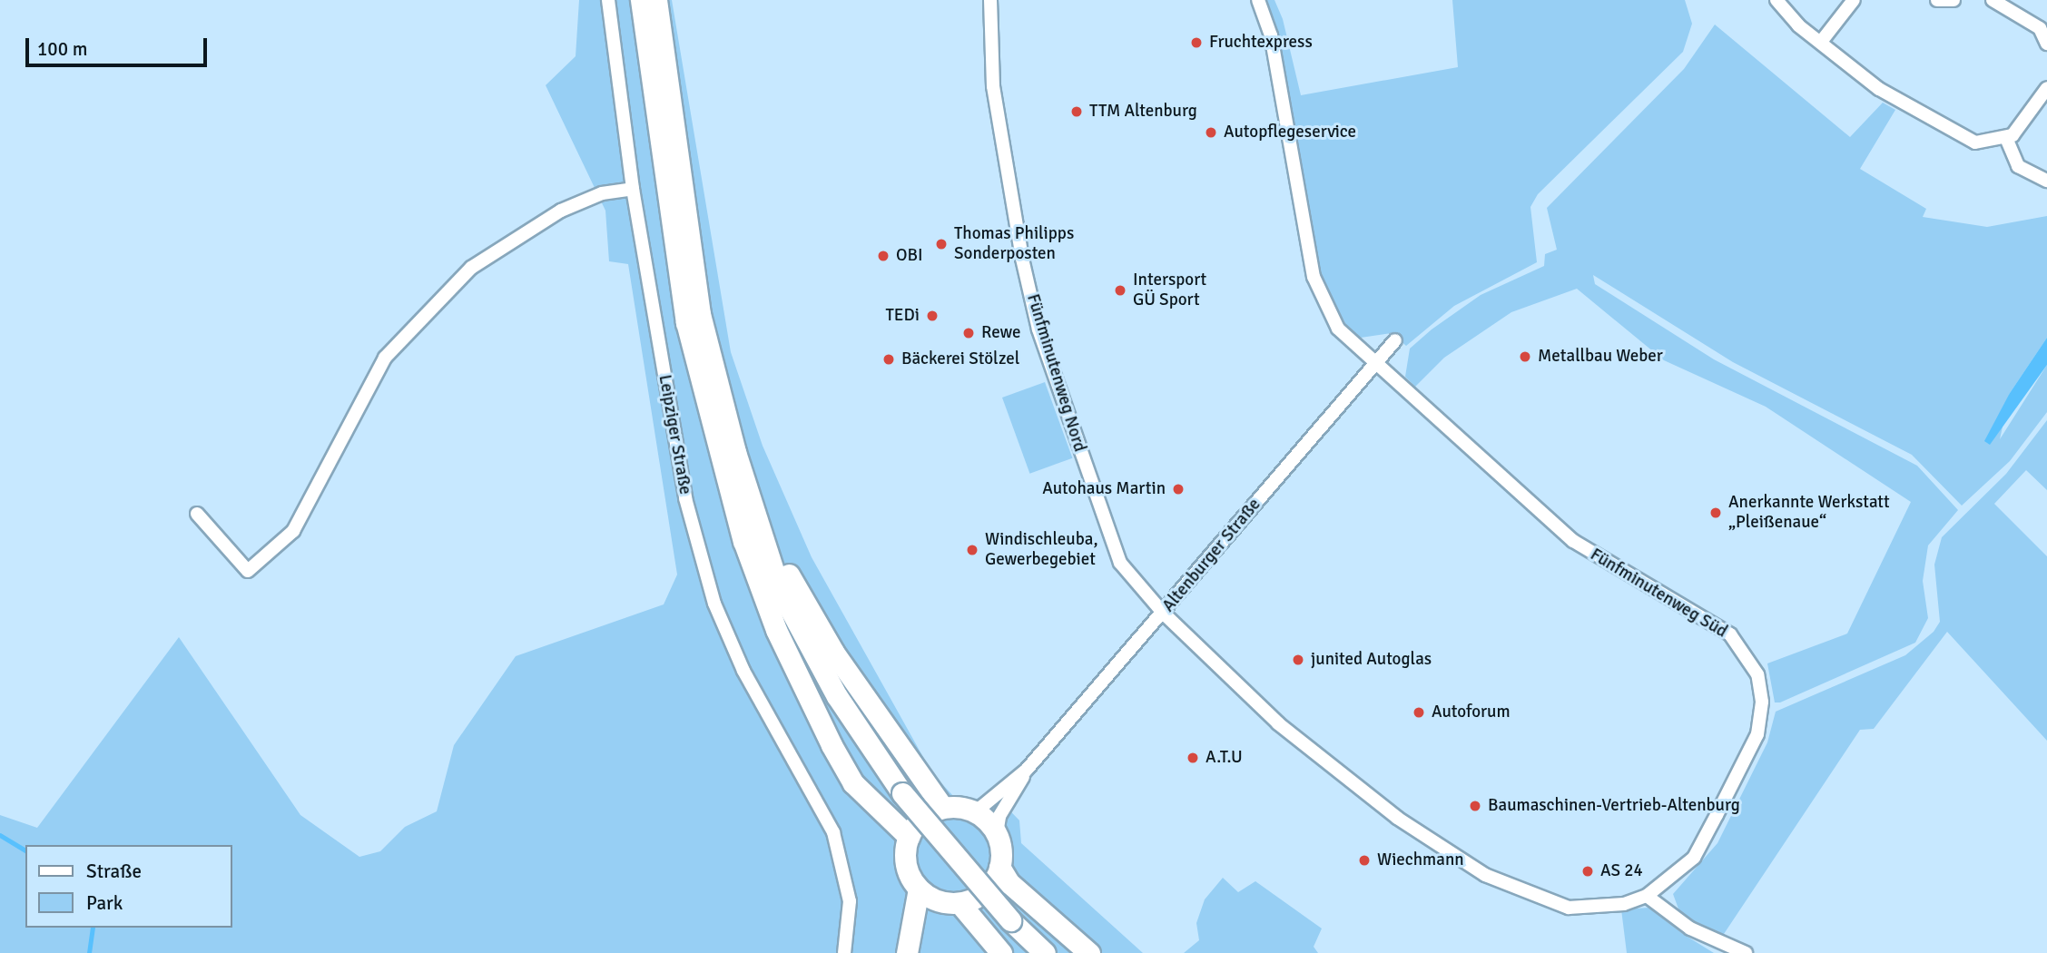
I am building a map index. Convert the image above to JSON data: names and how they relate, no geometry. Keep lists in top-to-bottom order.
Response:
{
  "streets": {
    "street": [
      "Fünfminutenweg Nord",
      "Leipziger Straße",
      "Altenburger Straße",
      "Fünfminutenweg Süd"
    ]
  },
  "crossings": [
    ["Fünfminutenweg Nord", "Altenburger Straße"],
    ["Fünfminutenweg Nord", "Fünfminutenweg Süd"],
    ["Altenburger Straße", "Fünfminutenweg Süd"]
  ],
  "places": [
    "Fruchtexpress",
    "TTM Altenburg",
    "Autopflegeservice",
    "Thomas Philipps Sonderposten",
    "OBI",
    "Intersport GÜ Sport",
    "TEDi",
    "Rewe",
    "Metallbau Weber",
    "Bäckerei Stölzel",
    "Autohaus Martin",
    "Anerkannte Werkstatt „Pleißenaue“",
    "Windischleuba, Gewerbegebiet",
    "junited Autoglas",
    "Autoforum",
    "A.T.U",
    "Baumaschinen-Vertrieb-Altenburg",
    "Wiechmann",
    "AS 24"
  ],
  "legend": ["Straße", "Park"],
  "scale_bar": "100 m"
}
